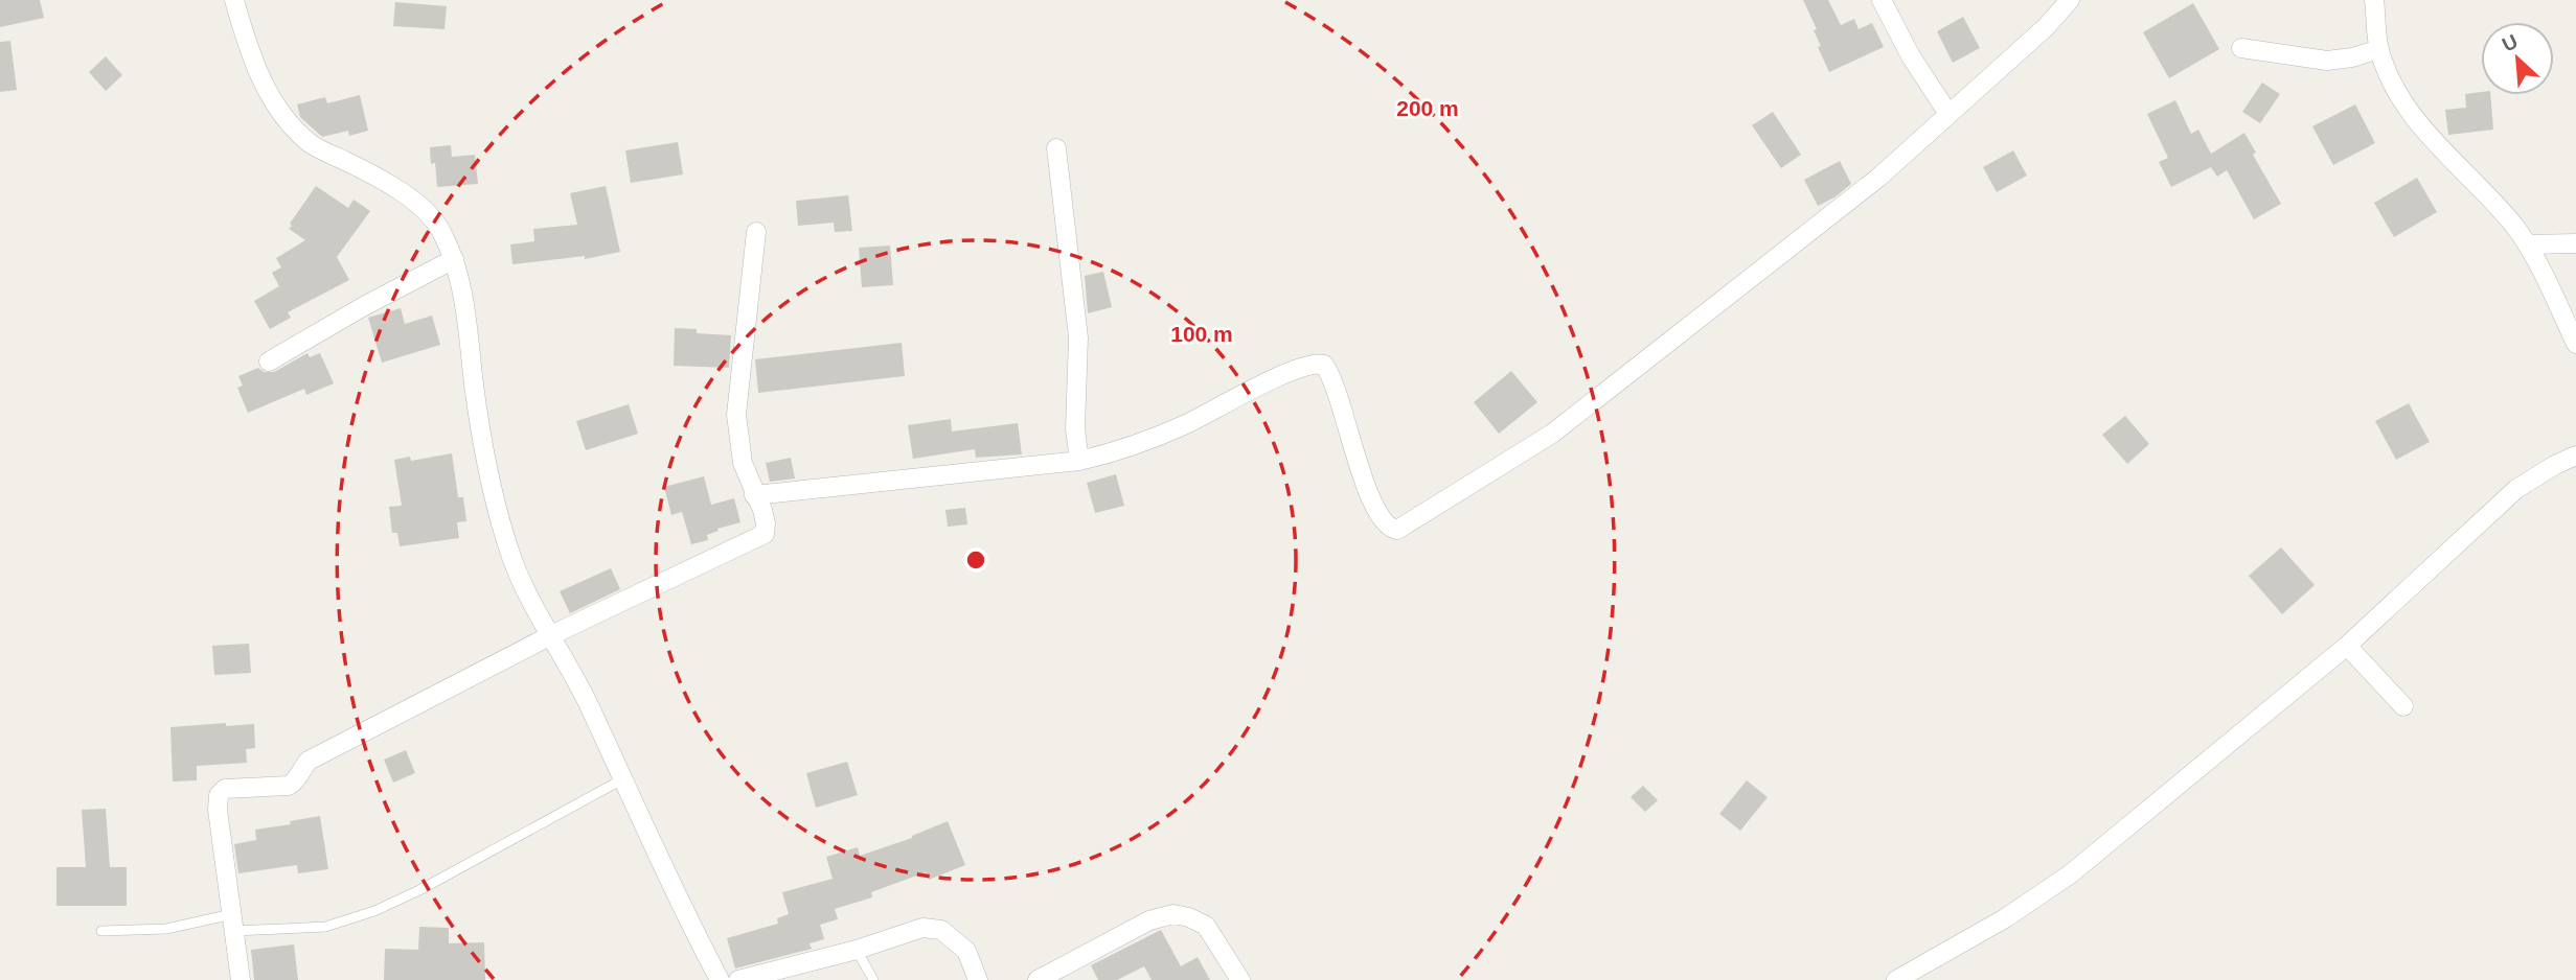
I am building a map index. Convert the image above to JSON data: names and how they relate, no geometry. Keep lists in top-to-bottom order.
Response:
{
  "north": "top left",
  "rings": ["200 m", "100 m"]
}
